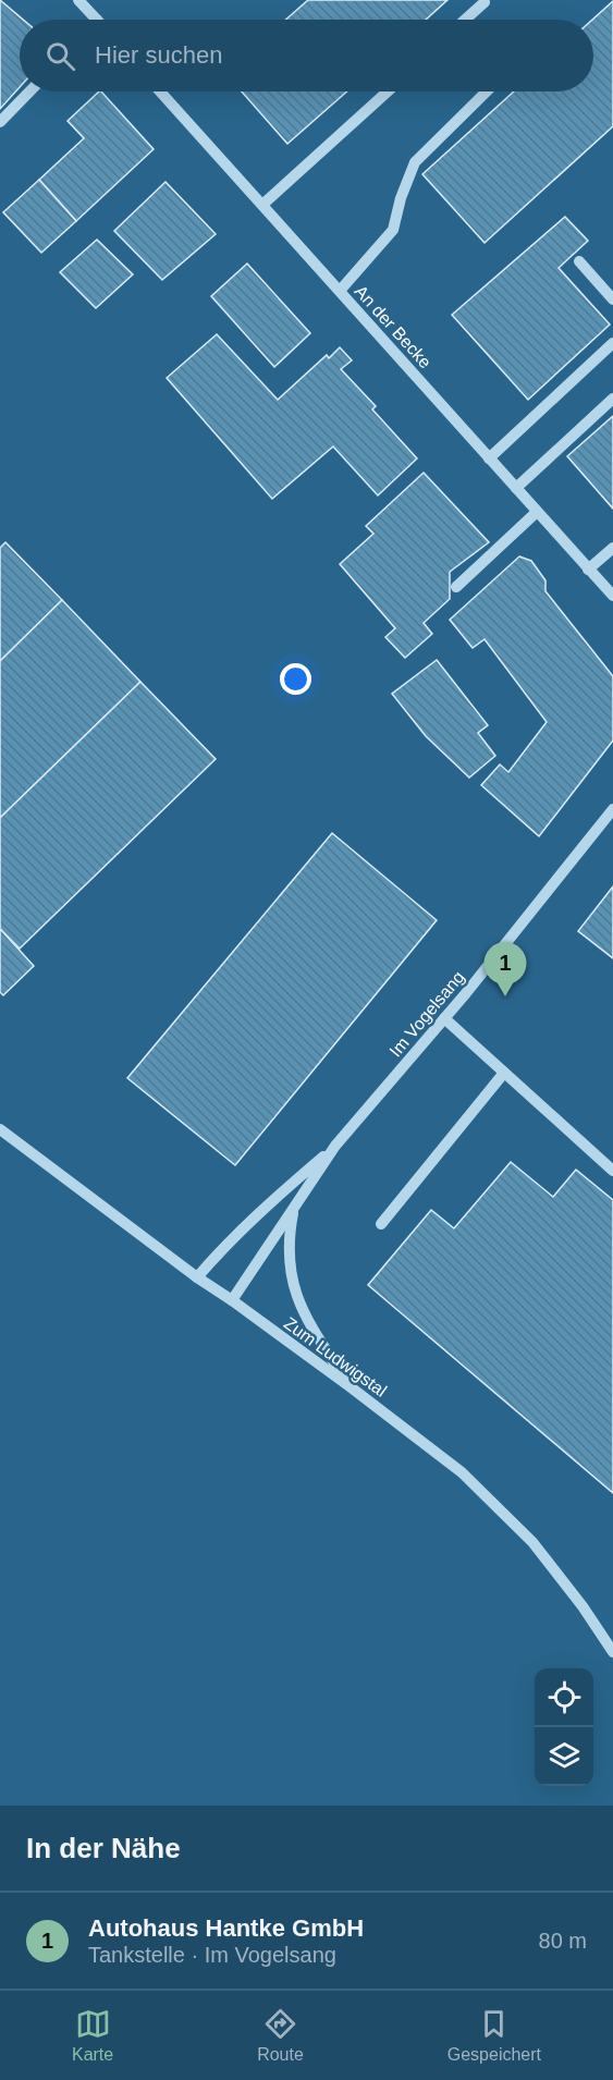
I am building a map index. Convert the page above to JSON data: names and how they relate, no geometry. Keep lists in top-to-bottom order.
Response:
{
  "streets": {
    "street": ["An der Becke", "Im Vogelsang", "Zum Ludwigstal"]
  },
  "crossings": [
    ["Im Vogelsang", "Zum Ludwigstal"]
  ],
  "page": {
    "search": "Hier suchen",
    "pins": "1",
    "heading": "In der Nähe",
    "list": [
      {
        "mark": "1",
        "name": "Autohaus Hantke GmbH",
        "note": "Tankstelle · Im Vogelsang",
        "value": "80 m"
      }
    ],
    "nav": ["Karte", "Route", "Gespeichert"]
  }
}
